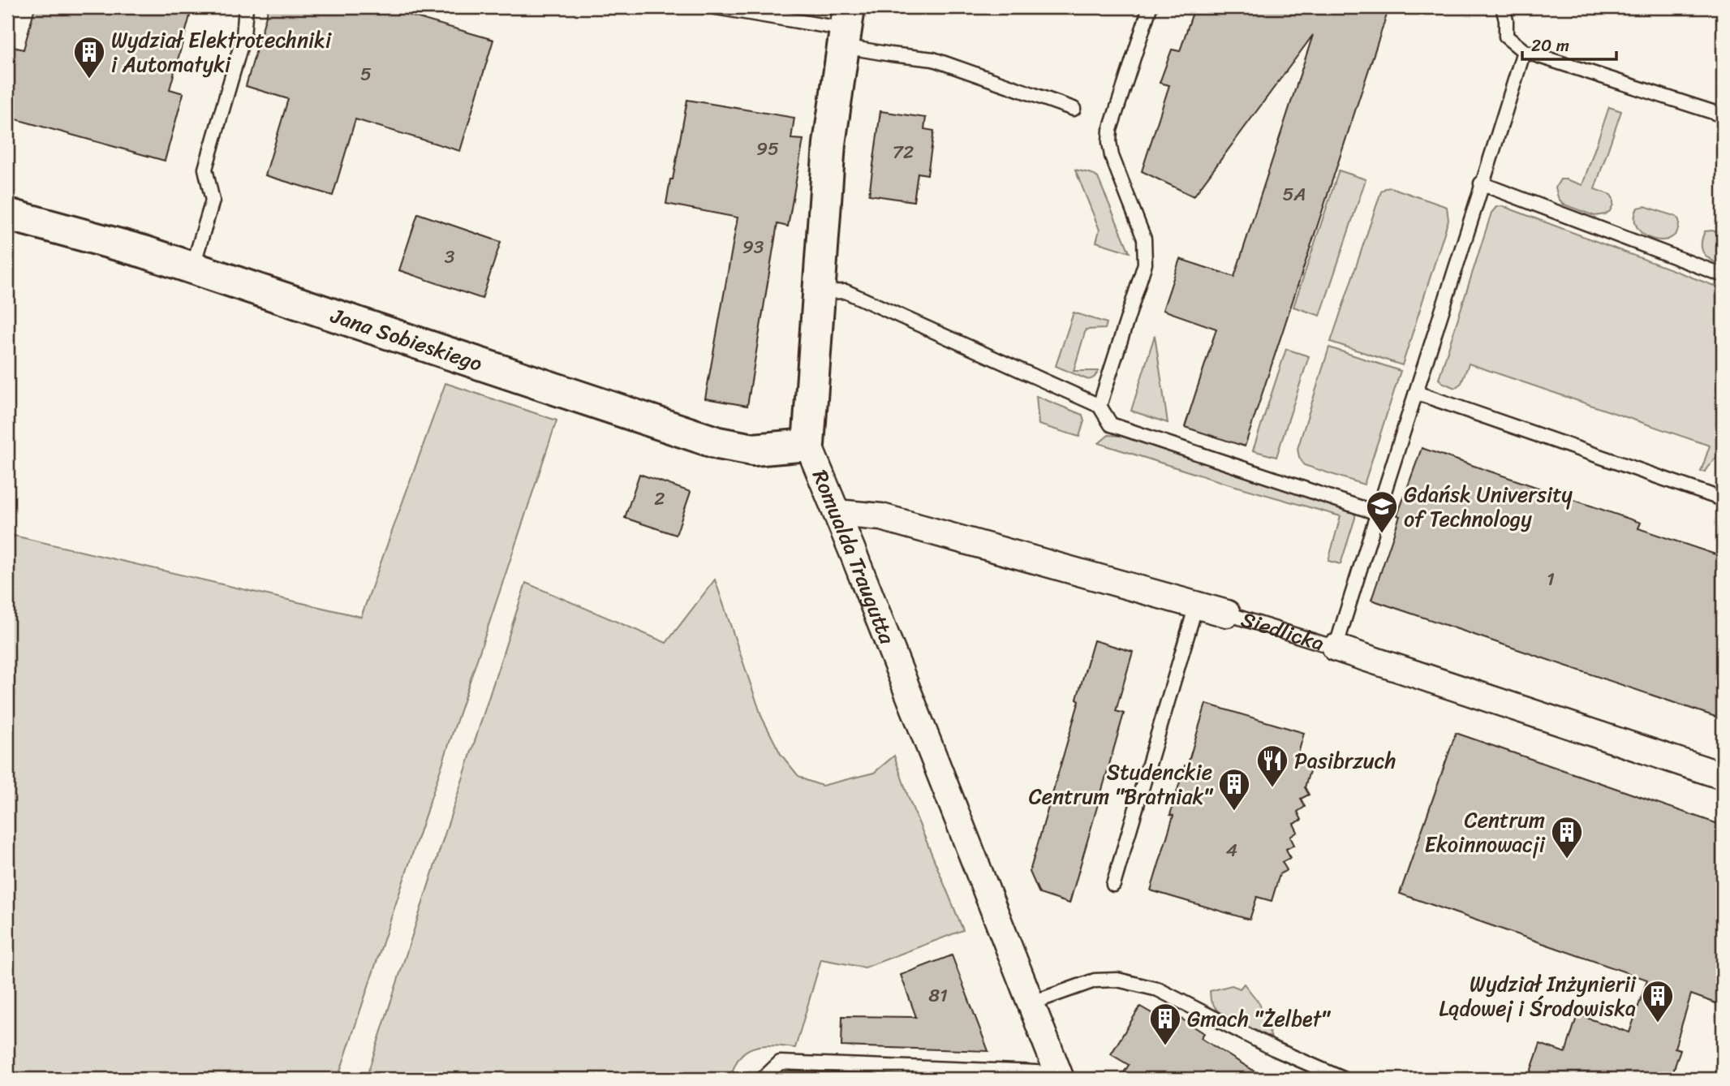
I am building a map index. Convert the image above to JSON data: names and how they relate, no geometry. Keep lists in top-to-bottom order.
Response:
{
  "streets": {
    "main road": ["Jana Sobieskiego", "Romualda Traugutta"],
    "street": ["Siedlicka"]
  },
  "crossings": [
    ["Jana Sobieskiego", "Romualda Traugutta"],
    ["Romualda Traugutta", "Siedlicka"]
  ],
  "places": {
    "building": [
      "Wydział Elektrotechniki i Automatyki",
      "Studenckie Centrum \"Bratniak\"",
      "Centrum Ekoinnowacji",
      "Wydział Inżynierii Lądowej i Środowiska",
      "Gmach \"Żelbet\""
    ],
    "school or university": ["Gdańsk University of Technology"],
    "restaurant": ["Pasibrzuch"]
  },
  "house_numbers": [
    "5",
    "95",
    "72",
    "5A",
    "93",
    "3",
    "2",
    "1",
    "4",
    "81"
  ],
  "scale_bar": "20 m"
}
